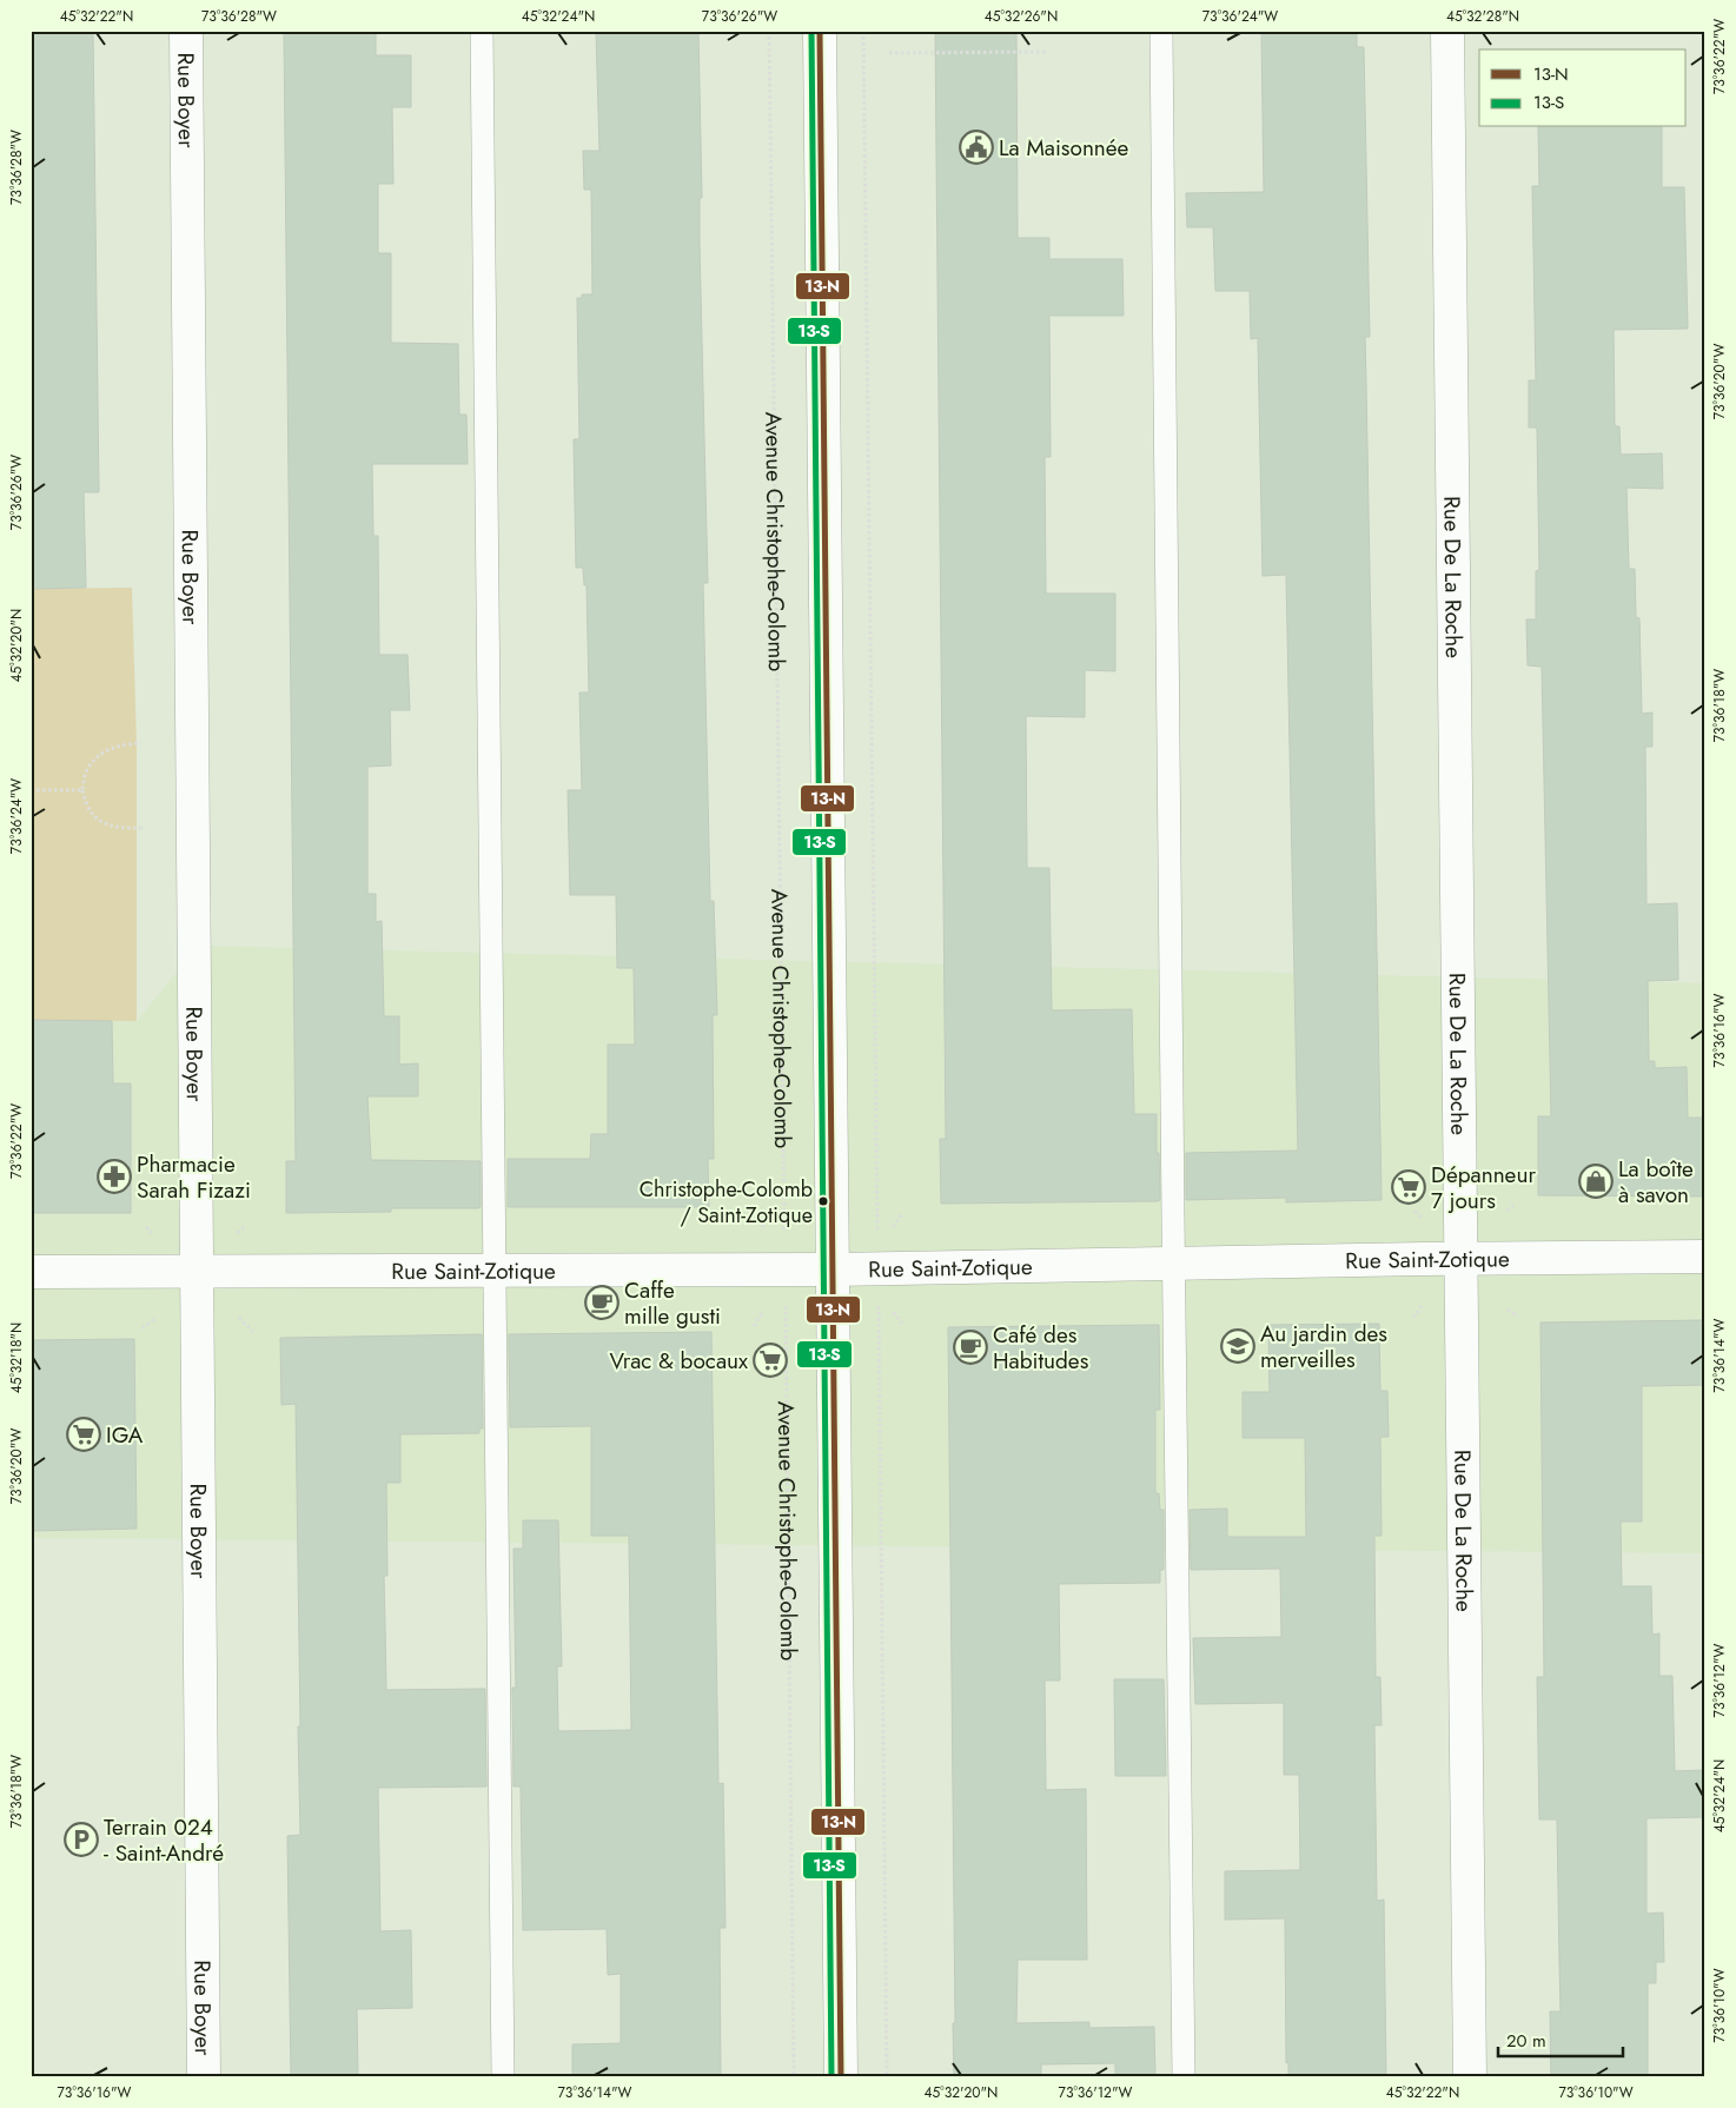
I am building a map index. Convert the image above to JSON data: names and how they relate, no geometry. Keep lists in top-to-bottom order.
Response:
{
  "streets": {
    "street": ["Rue Boyer", "Rue De La Roche", "Rue Saint-Zotique"],
    "path": ["Avenue Christophe-Colomb"]
  },
  "crossings": [
    ["Rue Boyer", "Rue Saint-Zotique"],
    ["Avenue Christophe-Colomb", "Rue Saint-Zotique"],
    ["Rue De La Roche", "Rue Saint-Zotique"]
  ],
  "places": {
    "public building": ["La Maisonnée"],
    "pharmacy": ["Pharmacie Sarah Fizazi"],
    "shop": ["La boîte à savon"],
    "supermarket": ["Dépanneur 7 jours", "Vrac & bocaux", "IGA"],
    "other": ["Christophe-Colomb / Saint-Zotique"],
    "cafe": ["Caffe mille gusti", "Café des Habitudes"],
    "school or university": ["Au jardin des merveilles"],
    "parking": ["Terrain 024 - Saint-André"]
  },
  "lines": ["transit line 13-N", "transit line 13-S"],
  "legend": ["13-N", "13-S"],
  "scale_bar": "20 m",
  "coordinates": [
    "45°32'22\"N",
    "73°36'28\"W",
    "45°32'24\"N",
    "73°36'26\"W",
    "45°32'26\"N",
    "73°36'24\"W",
    "45°32'28\"N",
    "73°36'22\"W",
    "73°36'20\"W",
    "45°32'20\"N",
    "73°36'18\"W",
    "73°36'16\"W",
    "73°36'14\"W",
    "45°32'18\"N",
    "73°36'12\"W",
    "73°36'10\"W"
  ]
}
